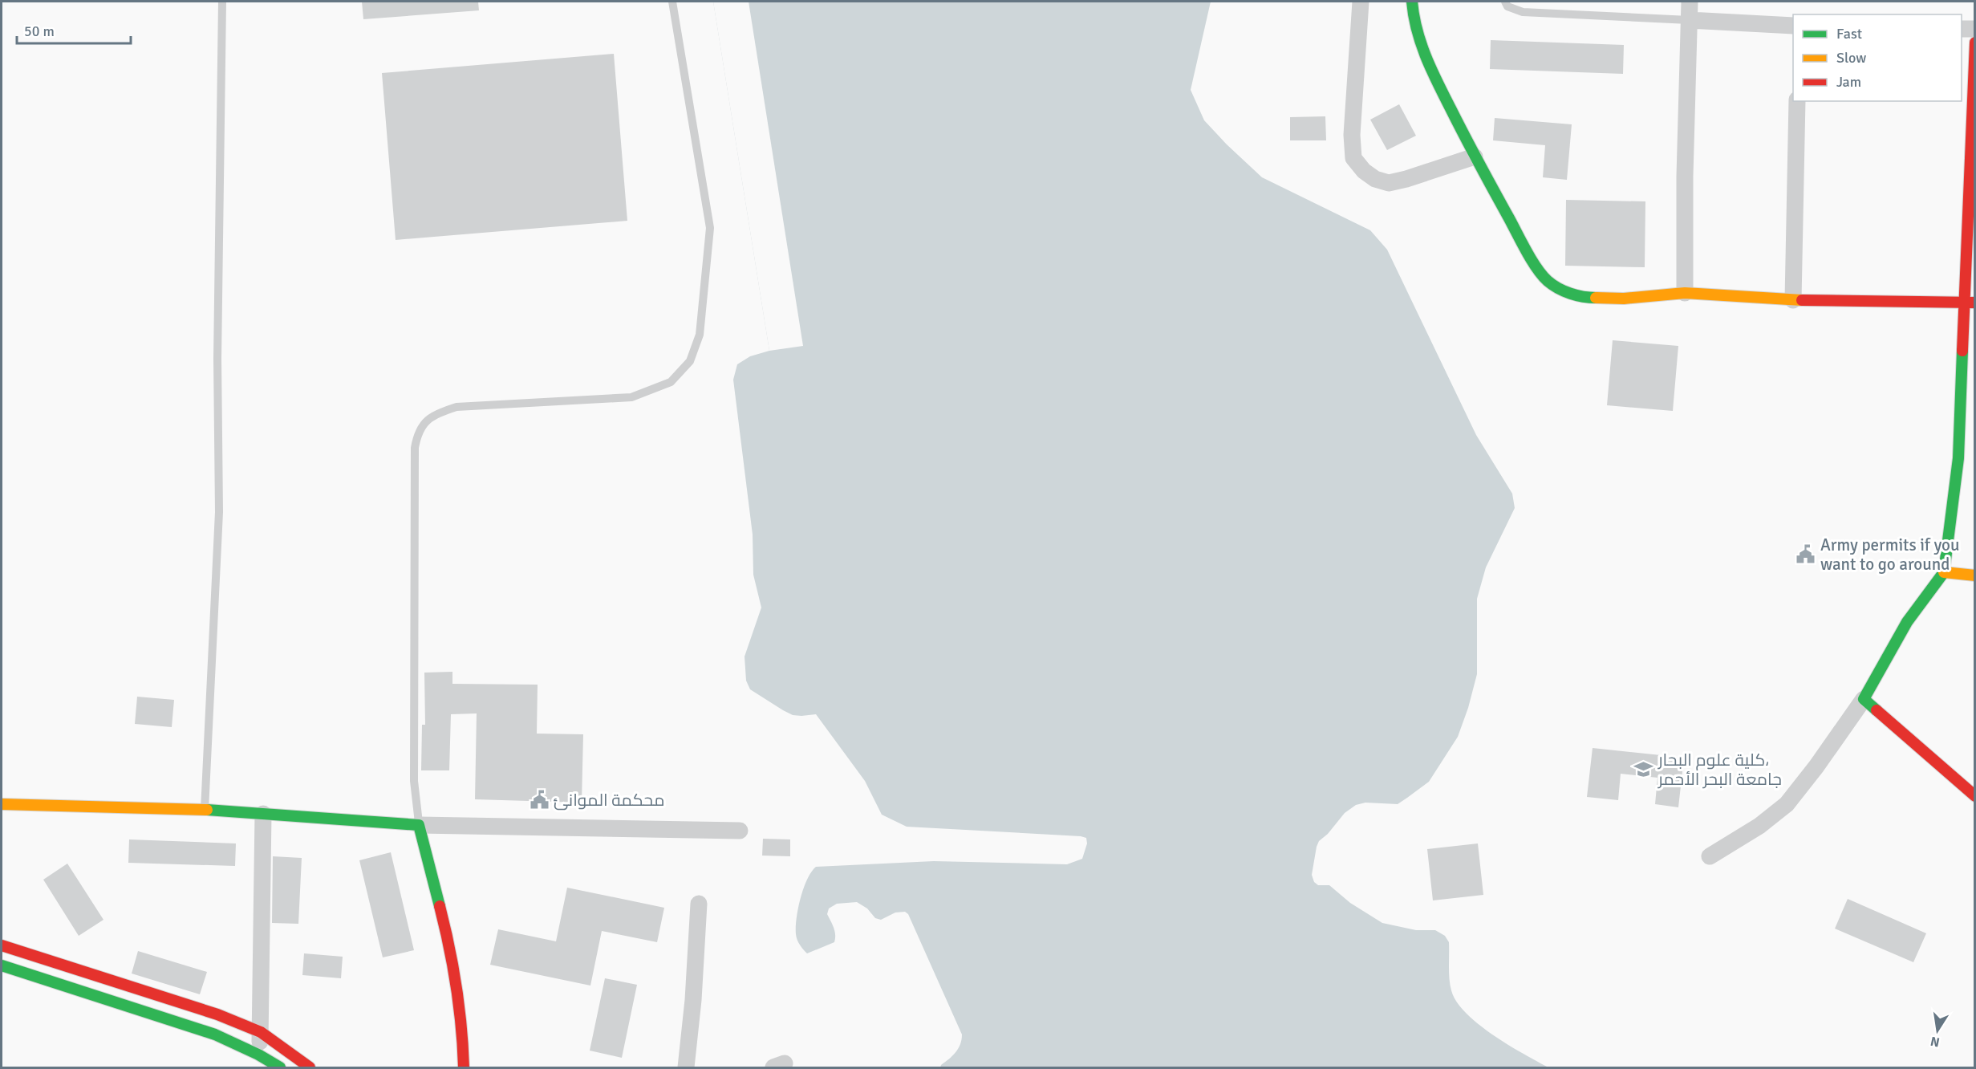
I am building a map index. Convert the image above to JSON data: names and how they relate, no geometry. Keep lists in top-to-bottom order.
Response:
{
  "places": {
    "public building": ["Army permits if you want to go around", "محكمة الموانئ"],
    "school or university": ["كلية علوم البحار، جامعة البحر الأحمر"]
  },
  "legend": ["Fast", "Slow", "Jam"],
  "scale_bar": "50 m",
  "north": "bottom"
}
